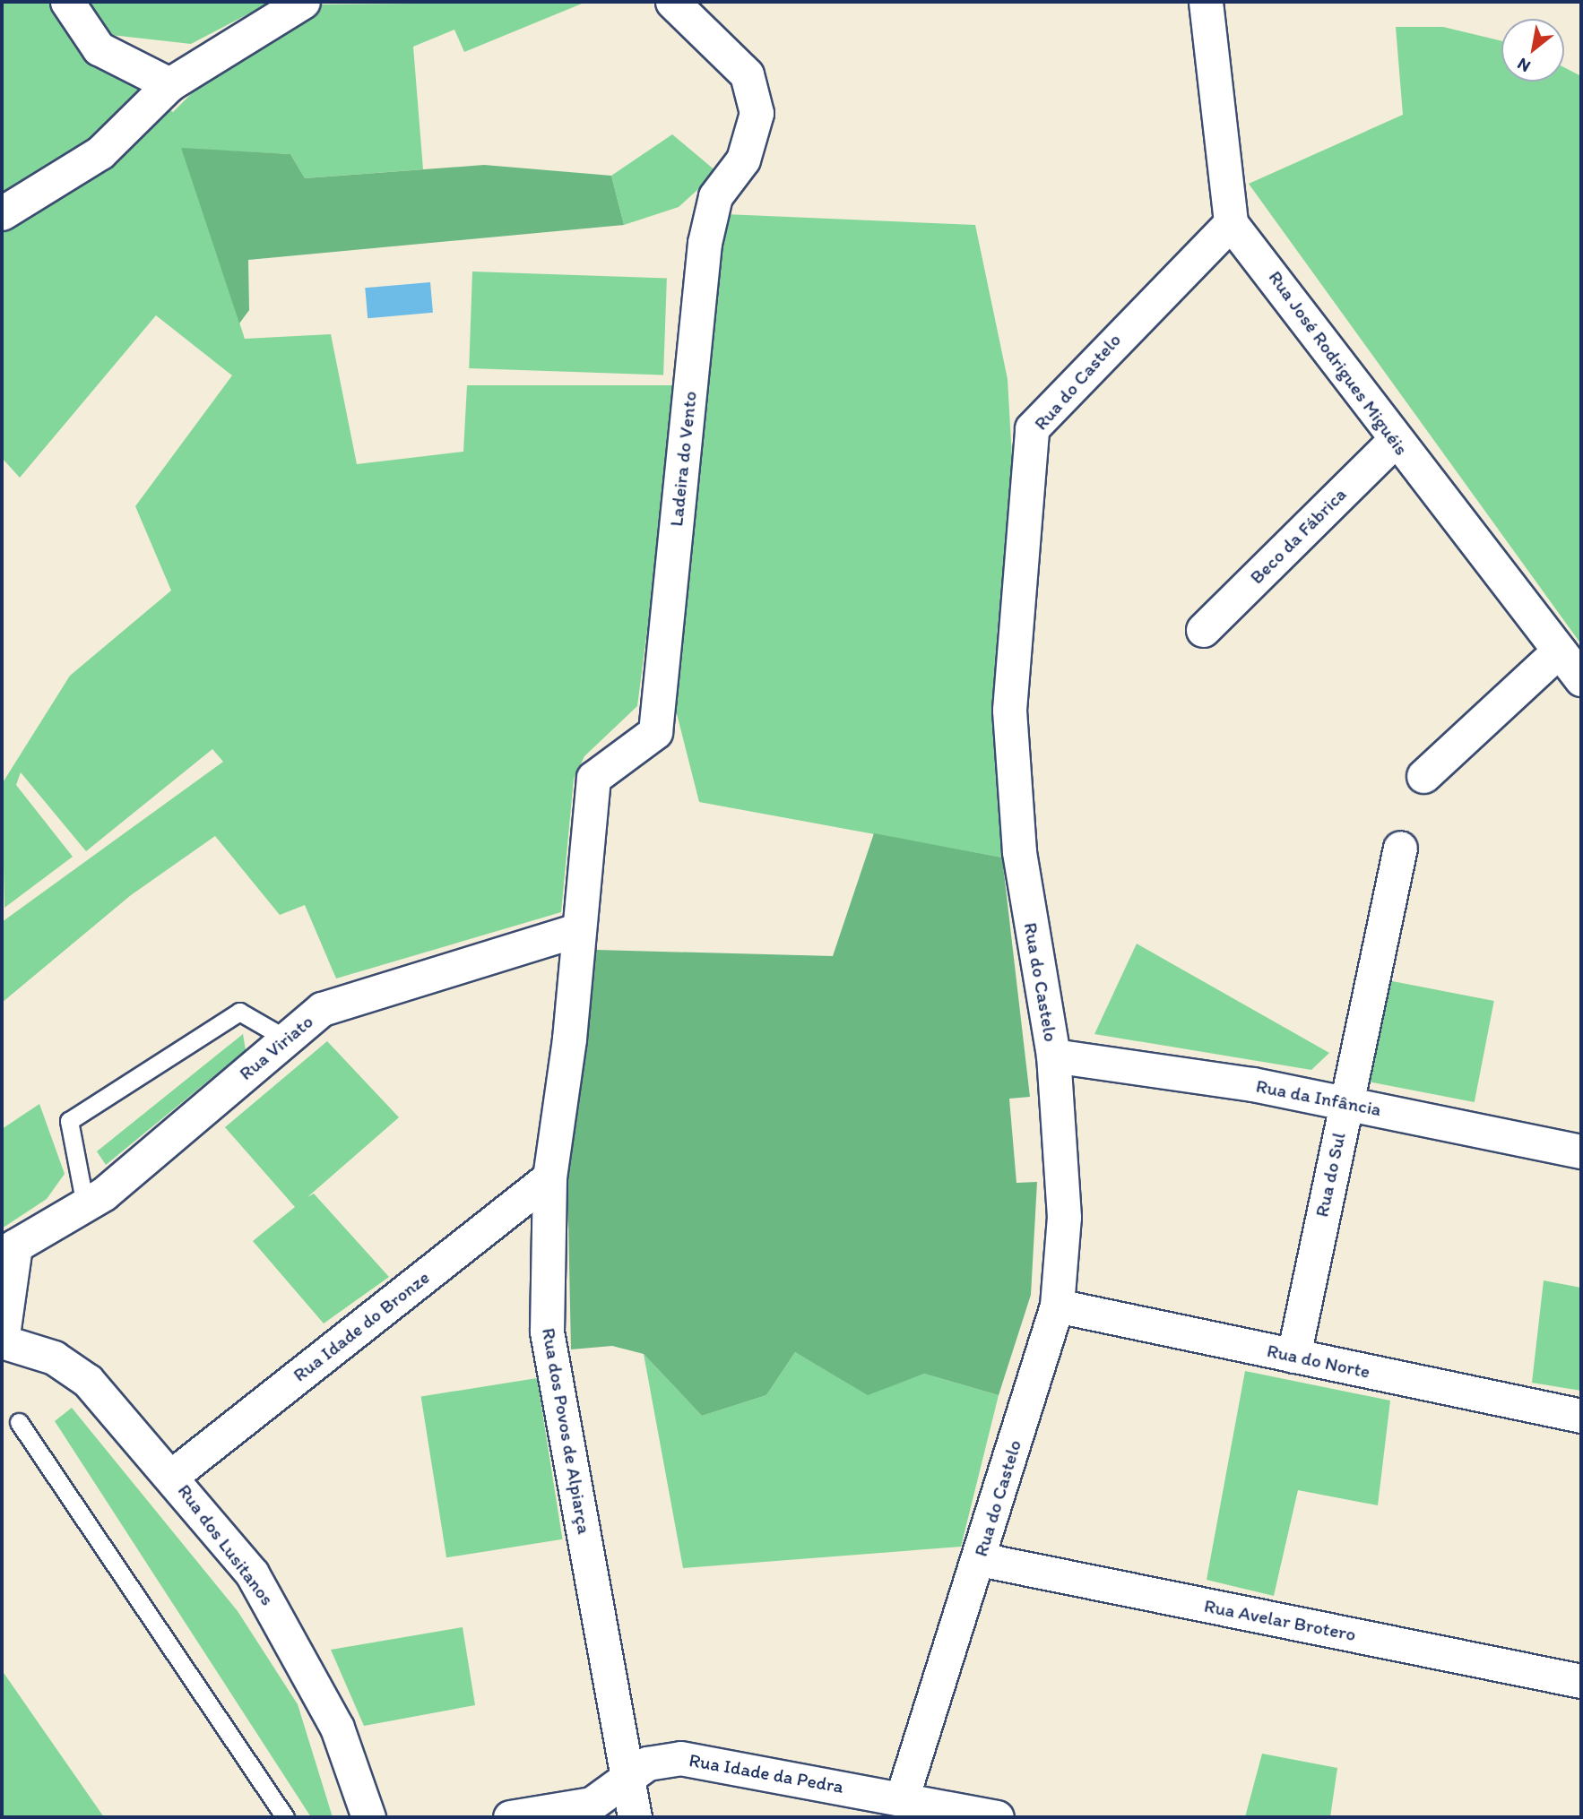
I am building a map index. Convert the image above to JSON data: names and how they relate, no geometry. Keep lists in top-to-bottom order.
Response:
{
  "streets": {
    "street": [
      "Rua José Rodrigues Miguéis",
      "Rua do Castelo",
      "Ladeira do Vento",
      "Beco da Fábrica",
      "Rua Viriato",
      "Rua da Infância",
      "Rua do Sul",
      "Rua Idade do Bronze",
      "Rua do Norte",
      "Rua dos Povos de Alpiarça",
      "Rua dos Lusitanos",
      "Rua Avelar Brotero",
      "Rua Idade da Pedra"
    ]
  },
  "crossings": [
    ["Rua José Rodrigues Miguéis", "Rua do Castelo"],
    ["Rua José Rodrigues Miguéis", "Beco da Fábrica"],
    ["Rua do Castelo", "Rua da Infância"],
    ["Rua do Castelo", "Rua do Norte"],
    ["Rua do Castelo", "Rua Avelar Brotero"],
    ["Rua do Castelo", "Rua Idade da Pedra"],
    ["Ladeira do Vento", "Rua Viriato"],
    ["Ladeira do Vento", "Rua dos Povos de Alpiarça"],
    ["Rua Viriato", "Rua dos Povos de Alpiarça"],
    ["Rua Viriato", "Rua dos Lusitanos"],
    ["Rua da Infância", "Rua do Sul"],
    ["Rua do Sul", "Rua do Norte"],
    ["Rua Idade do Bronze", "Rua dos Povos de Alpiarça"],
    ["Rua Idade do Bronze", "Rua dos Lusitanos"],
    ["Rua dos Povos de Alpiarça", "Rua Idade da Pedra"]
  ],
  "north": "bottom left"
}
